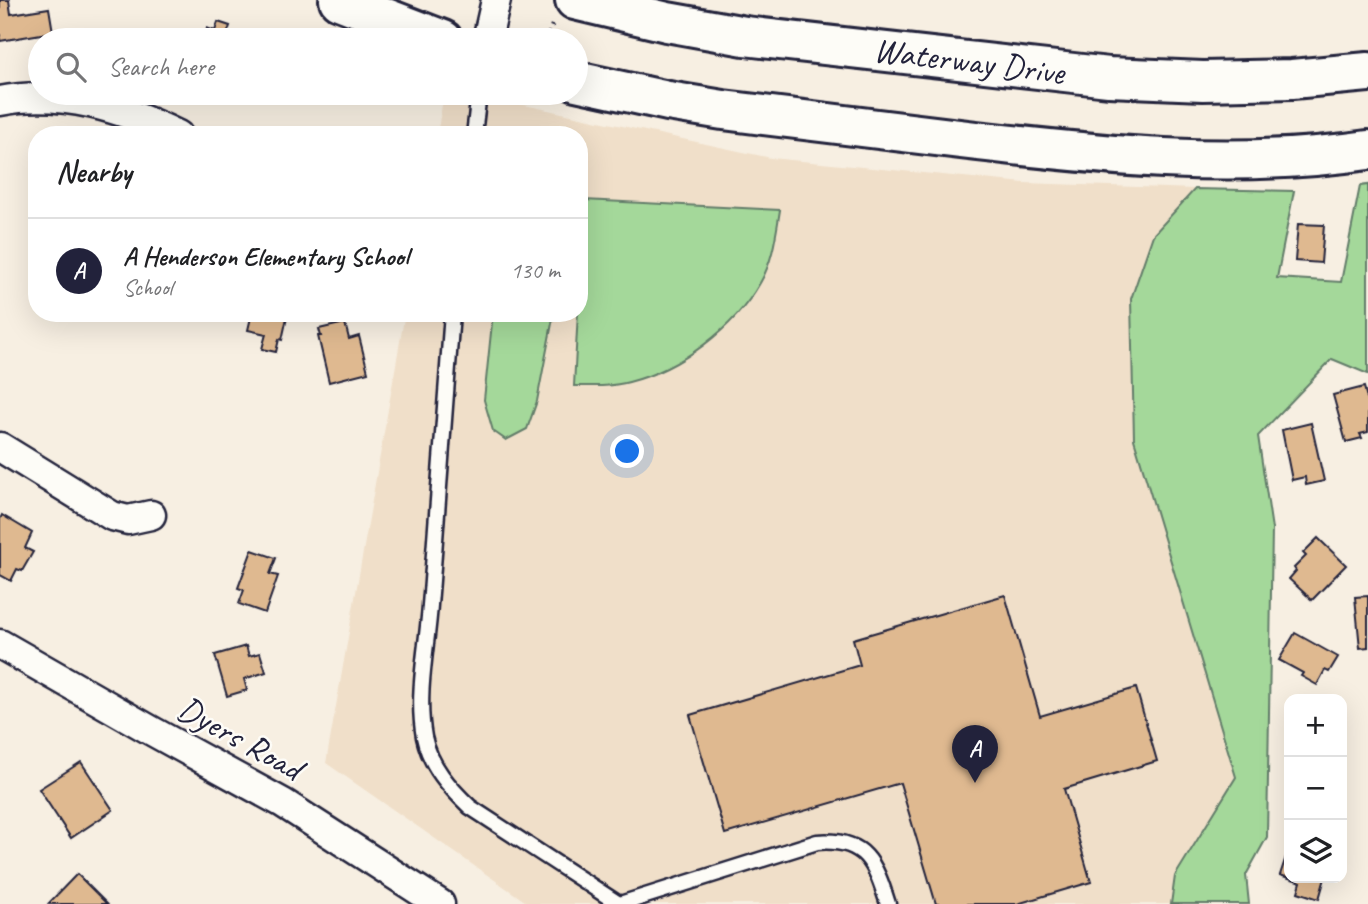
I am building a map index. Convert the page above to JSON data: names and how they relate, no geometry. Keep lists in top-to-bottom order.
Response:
{
  "streets": {
    "main road": ["Waterway Drive"],
    "street": ["Dyers Road"]
  },
  "page": {
    "search": "Search here",
    "heading": "Nearby",
    "list": [
      {
        "mark": "A",
        "name": "A Henderson Elementary School",
        "note": "School",
        "value": "130 m"
      }
    ],
    "map_buttons": ["+", "−"],
    "pins": "A"
  }
}
